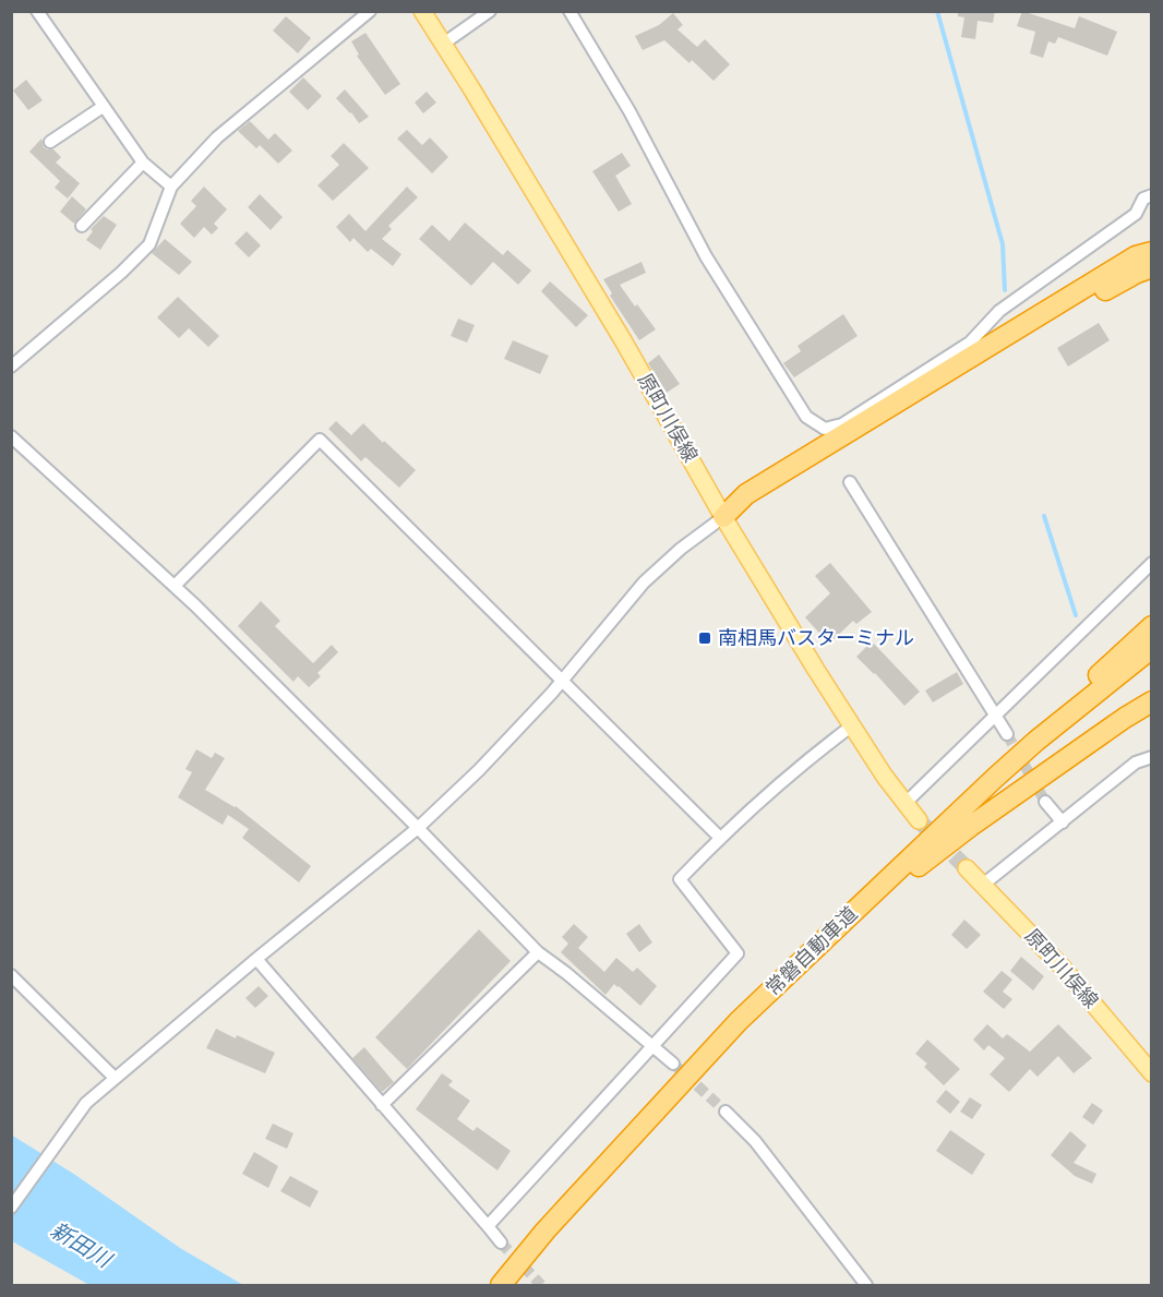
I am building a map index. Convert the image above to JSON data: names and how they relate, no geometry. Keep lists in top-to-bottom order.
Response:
{
  "streets": {
    "highway": ["常磐自動車道"],
    "main road": ["原町川俣線"]
  },
  "water": ["新田川"],
  "places": {
    "transit": ["南相馬バスターミナル"]
  }
}
